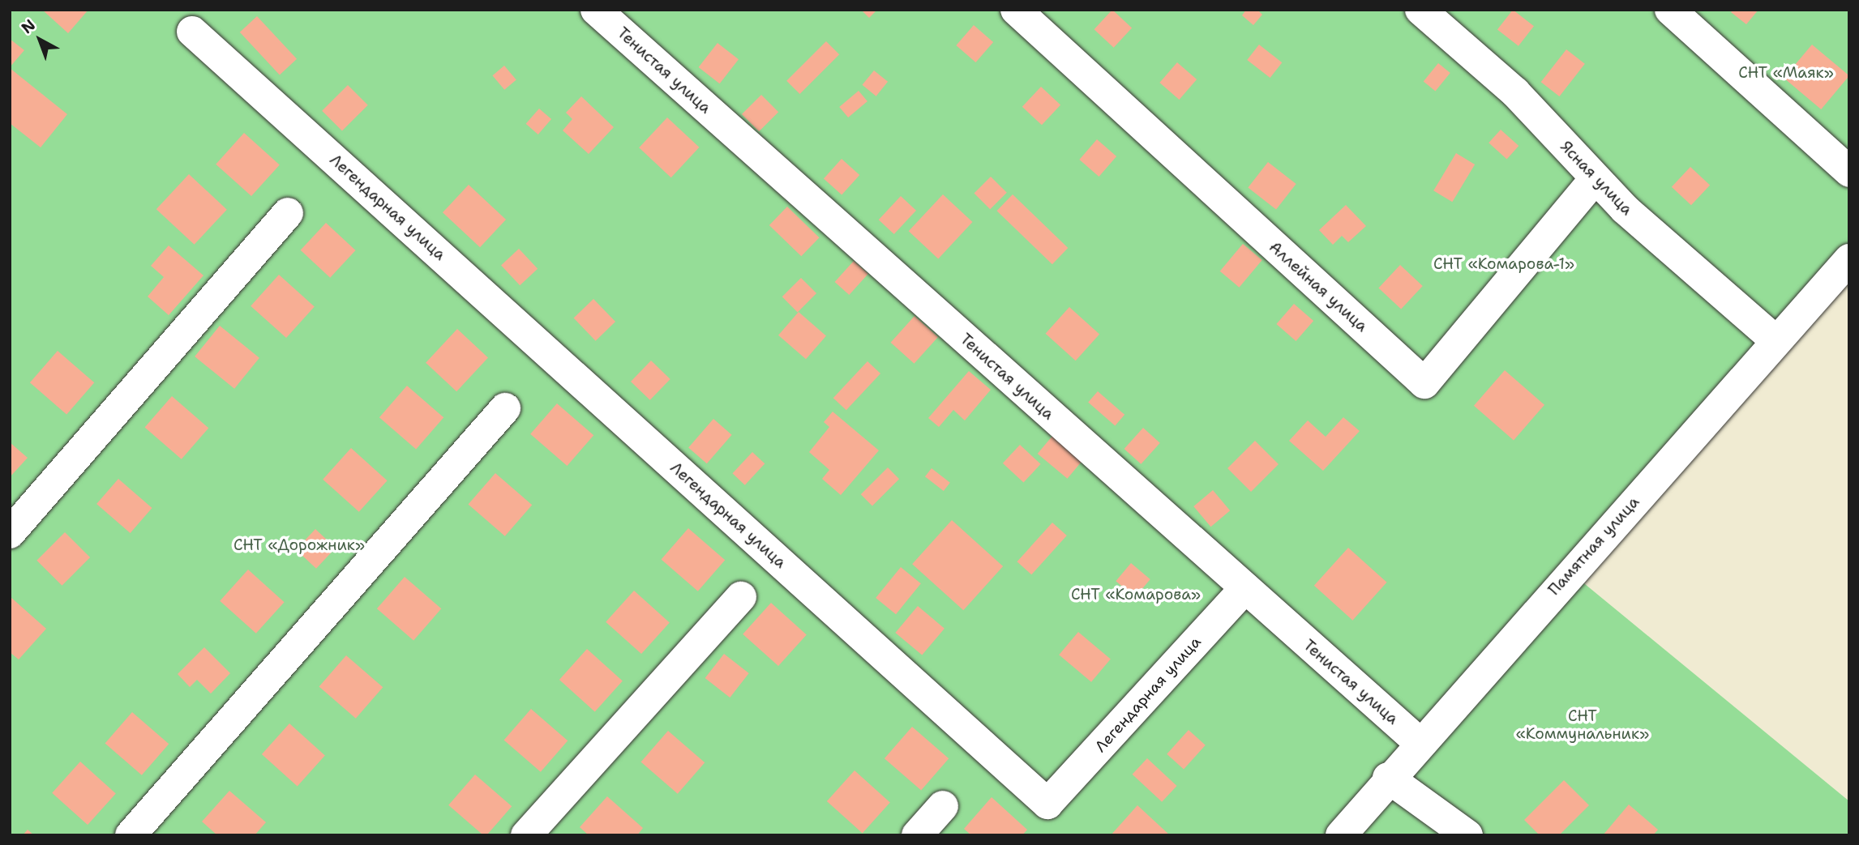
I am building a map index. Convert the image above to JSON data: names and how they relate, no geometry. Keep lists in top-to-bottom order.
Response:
{
  "streets": {
    "street": [
      "Тенистая улица",
      "Ясная улица",
      "Легендарная улица",
      "Аллейная улица",
      "Памятная улица"
    ]
  },
  "crossings": [
    ["Тенистая улица", "Легендарная улица"],
    ["Тенистая улица", "Памятная улица"],
    ["Ясная улица", "Аллейная улица"],
    ["Ясная улица", "Памятная улица"]
  ],
  "parks": [
    "СНТ «Маяк»",
    "СНТ «Комарова-1»",
    "СНТ «Дорожник»",
    "СНТ «Комарова»",
    "СНТ «Коммунальник»"
  ],
  "north": "top left"
}
